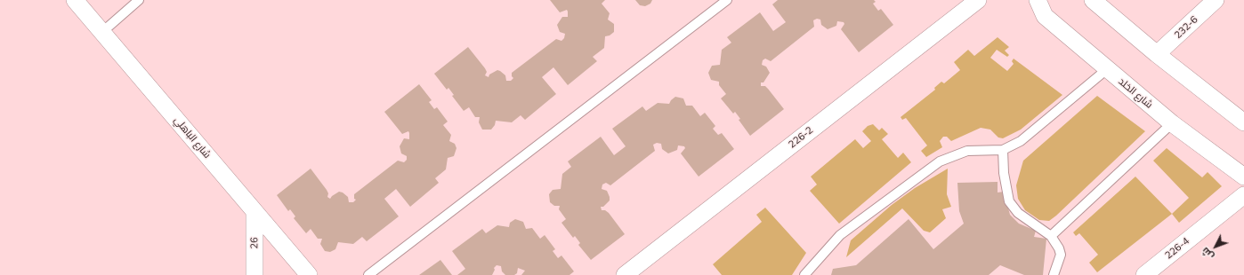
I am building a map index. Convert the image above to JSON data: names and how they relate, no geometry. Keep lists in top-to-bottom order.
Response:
{
  "streets": {
    "street": [
      "232-6",
      "شارع الخلد",
      "شارع الباهلي",
      "226-2",
      "26",
      "226-4"
    ]
  },
  "crossings": [
    ["شارع الباهلي", "26"]
  ],
  "north": "bottom left"
}
